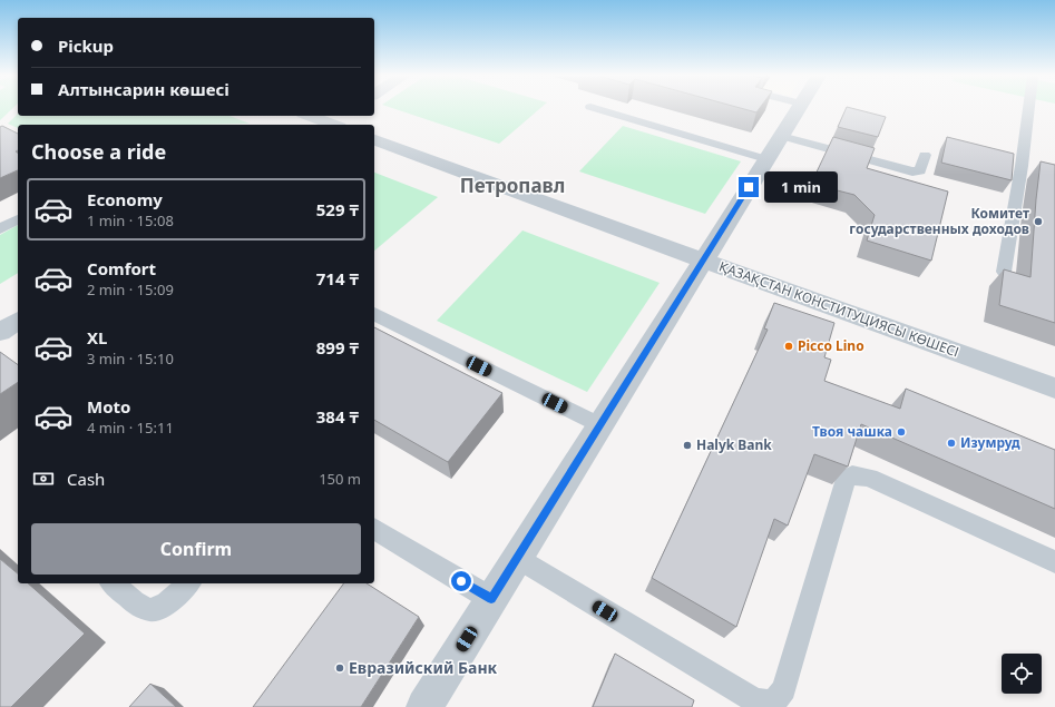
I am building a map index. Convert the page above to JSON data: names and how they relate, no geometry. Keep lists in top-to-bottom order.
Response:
{
  "streets": {
    "street": ["ҚАЗАҚСТАН КОНСТИТУЦИЯСЫ КӨШЕСІ"]
  },
  "districts": ["Петропавл"],
  "places": [
    "Комитет государственных доходов",
    "Picco Lino",
    "Твоя чашка",
    "Изумруд",
    "Halyk Bank",
    "Евразийский Банк"
  ],
  "page": {
    "banner": ["Pickup", "Алтынсарин көшесі"],
    "heading": "Choose a ride",
    "bubble": "1 min",
    "list": [
      {
        "name": "Economy",
        "note": "1 min · 15:08",
        "value": "529 ₸"
      },
      {
        "name": "Comfort",
        "note": "2 min · 15:09",
        "value": "714 ₸"
      },
      {
        "name": "XL",
        "note": "3 min · 15:10",
        "value": "899 ₸"
      },
      {
        "name": "Moto",
        "note": "4 min · 15:11",
        "value": "384 ₸"
      }
    ],
    "pay": ["Cash", "150 m"],
    "buttons": "Confirm"
  }
}
